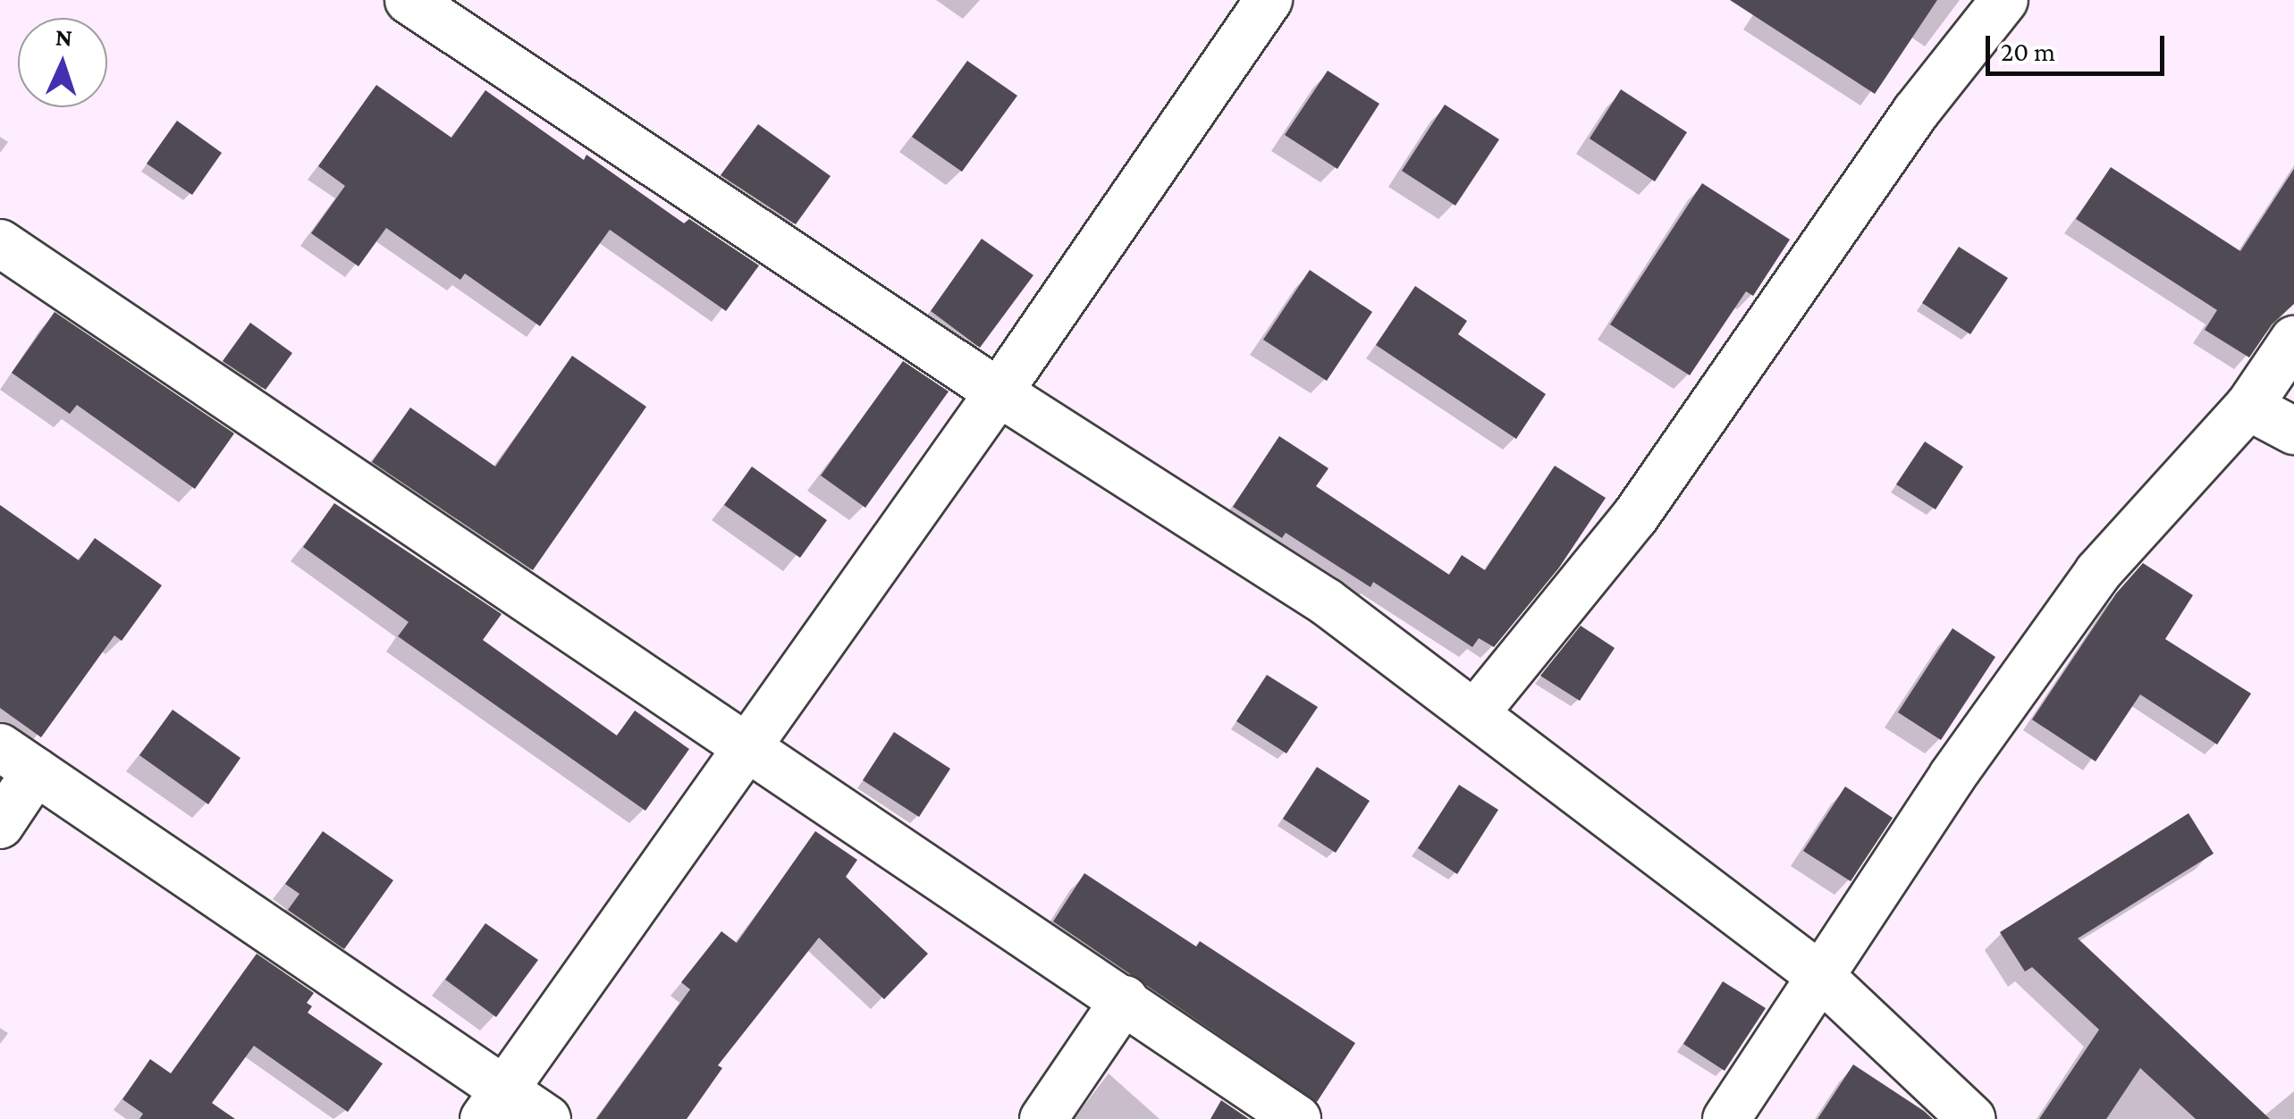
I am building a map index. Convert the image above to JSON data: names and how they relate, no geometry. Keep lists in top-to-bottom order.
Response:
{
  "scale_bar": "20 m",
  "north": "top"
}
